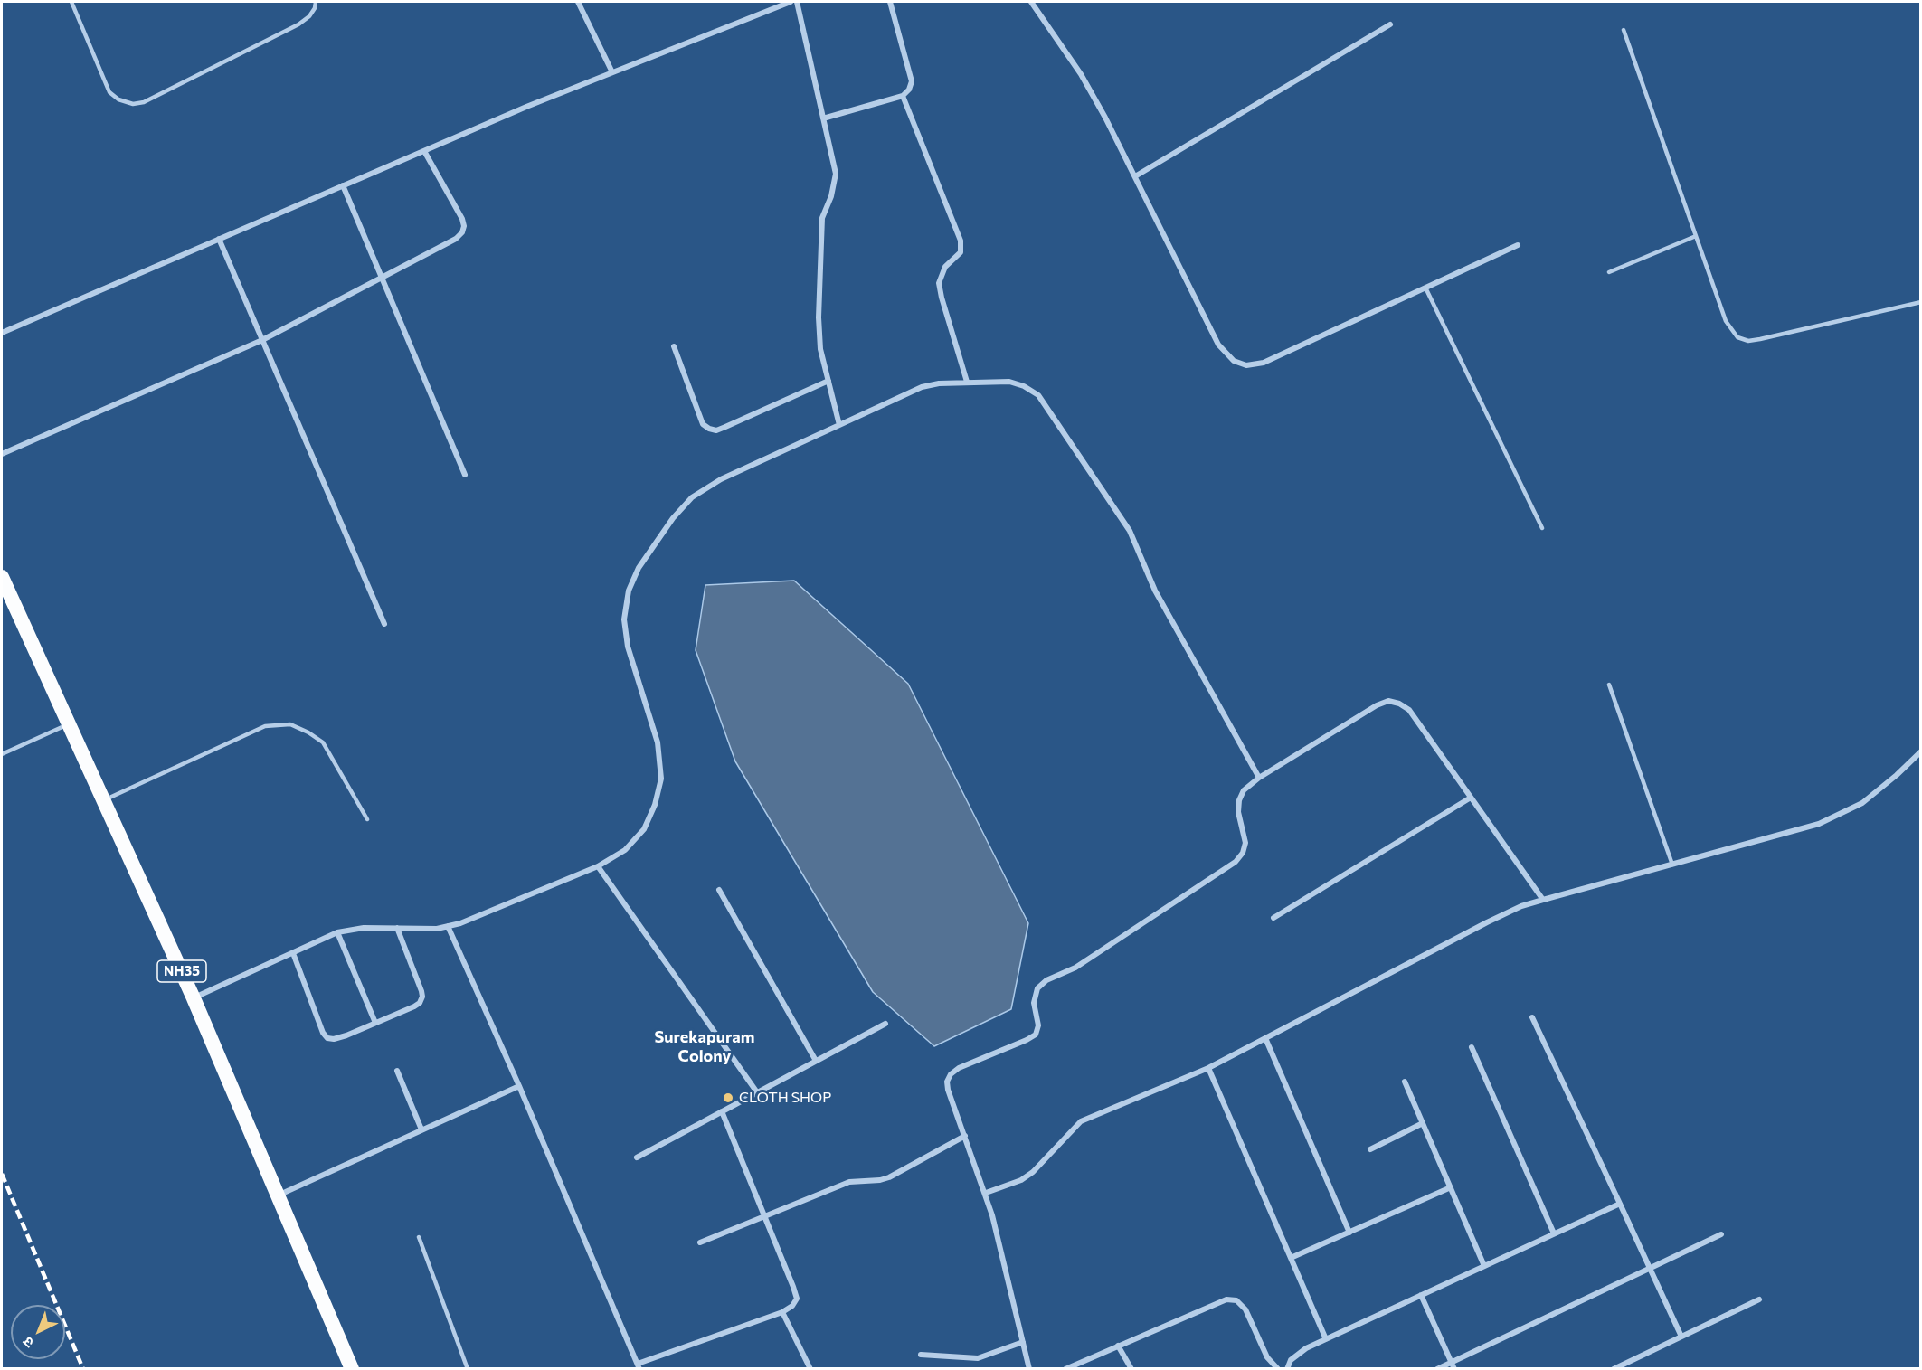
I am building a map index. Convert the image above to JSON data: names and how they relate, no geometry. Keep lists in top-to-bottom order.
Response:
{
  "streets": {
    "highway": ["NH35"]
  },
  "districts": ["Surekapuram Colony"],
  "places": ["CLOTH SHOP"],
  "north": "bottom left"
}
